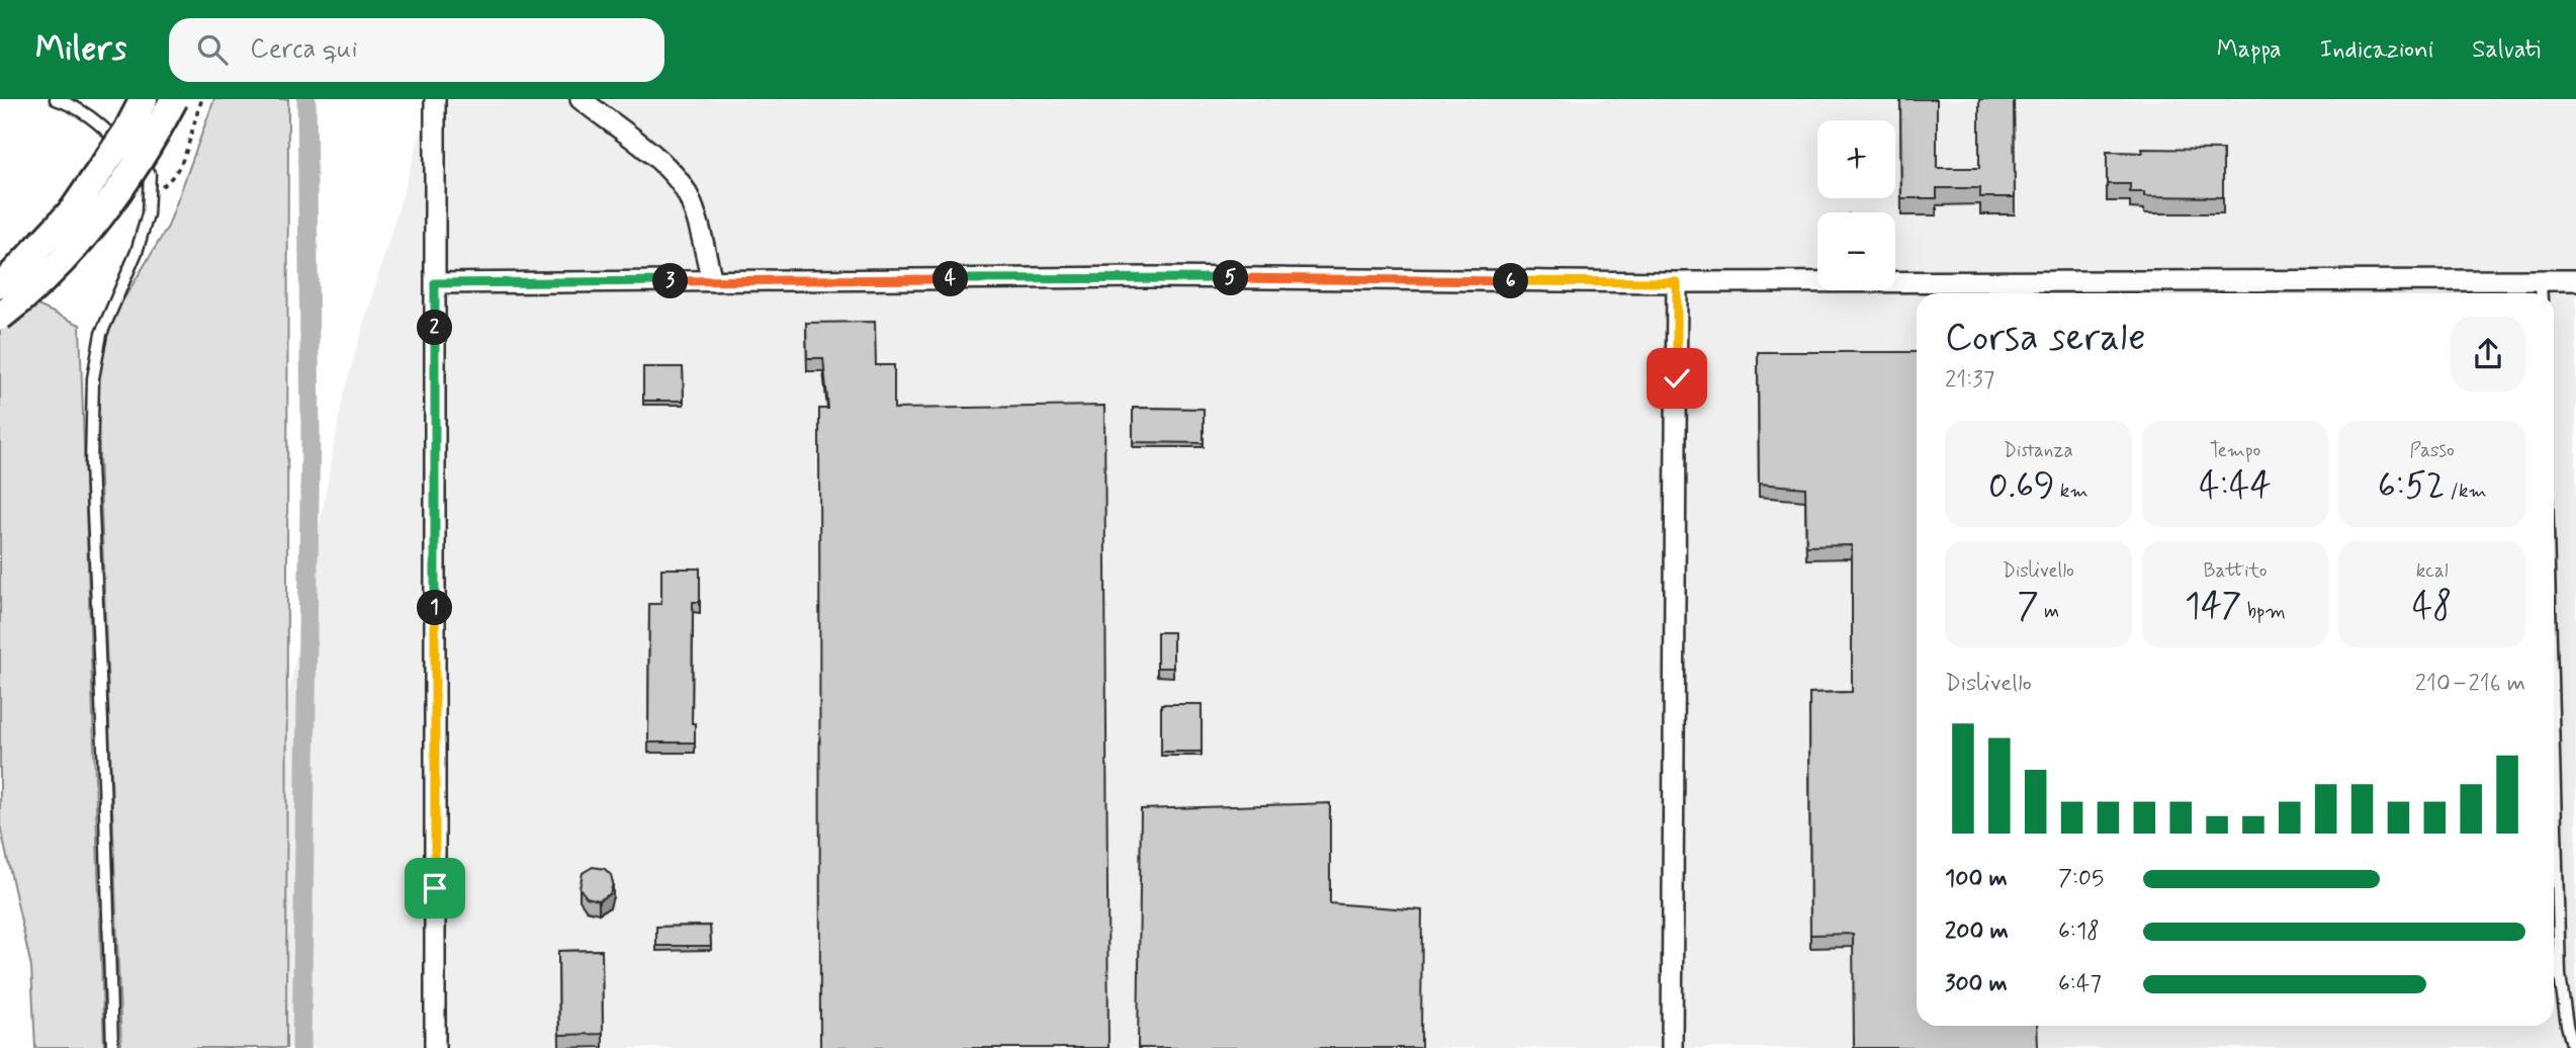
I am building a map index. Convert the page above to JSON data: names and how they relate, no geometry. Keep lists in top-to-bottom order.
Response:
{
  "page": {
    "header": "Milers",
    "search": "Cerca qui",
    "nav": ["Mappa", "Indicazioni", "Salvati"],
    "map_buttons": ["+", "−"],
    "pins": [
      "5",
      "4",
      "3",
      "6",
      "2",
      "1"
    ],
    "heading": ["Corsa serale", "21:37"],
    "stats": [
      ["Distanza", "0.69 km"],
      ["Tempo", "4:44"],
      ["Passo", "6:52 /km"],
      ["Dislivello", "7 m"],
      ["Battito", "147 bpm"],
      ["kcal", "48"]
    ],
    "chart": ["Dislivello", "210–216 m"],
    "list": [
      {
        "name": "100 m",
        "note": "7:05"
      },
      {
        "name": "200 m",
        "note": "6:18"
      },
      {
        "name": "300 m",
        "note": "6:47"
      }
    ]
  }
}
